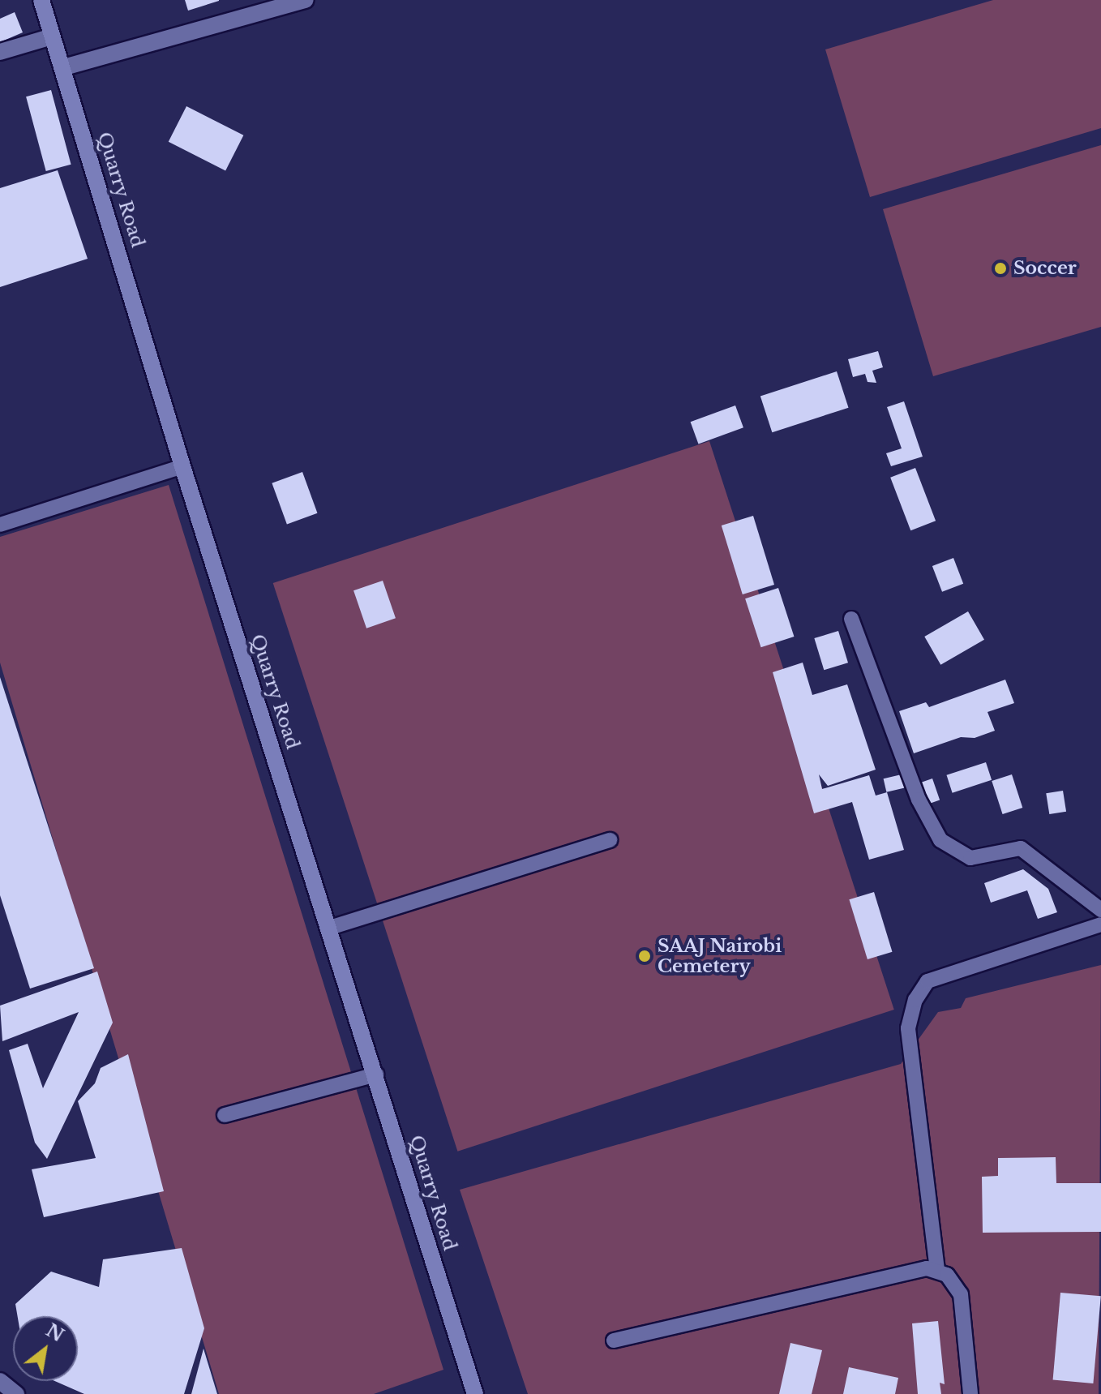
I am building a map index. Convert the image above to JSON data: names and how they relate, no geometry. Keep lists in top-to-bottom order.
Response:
{
  "streets": {
    "main road": ["Quarry Road"]
  },
  "places": ["Soccer", "SAAJ Nairobi Cemetery"],
  "north": "top right"
}
